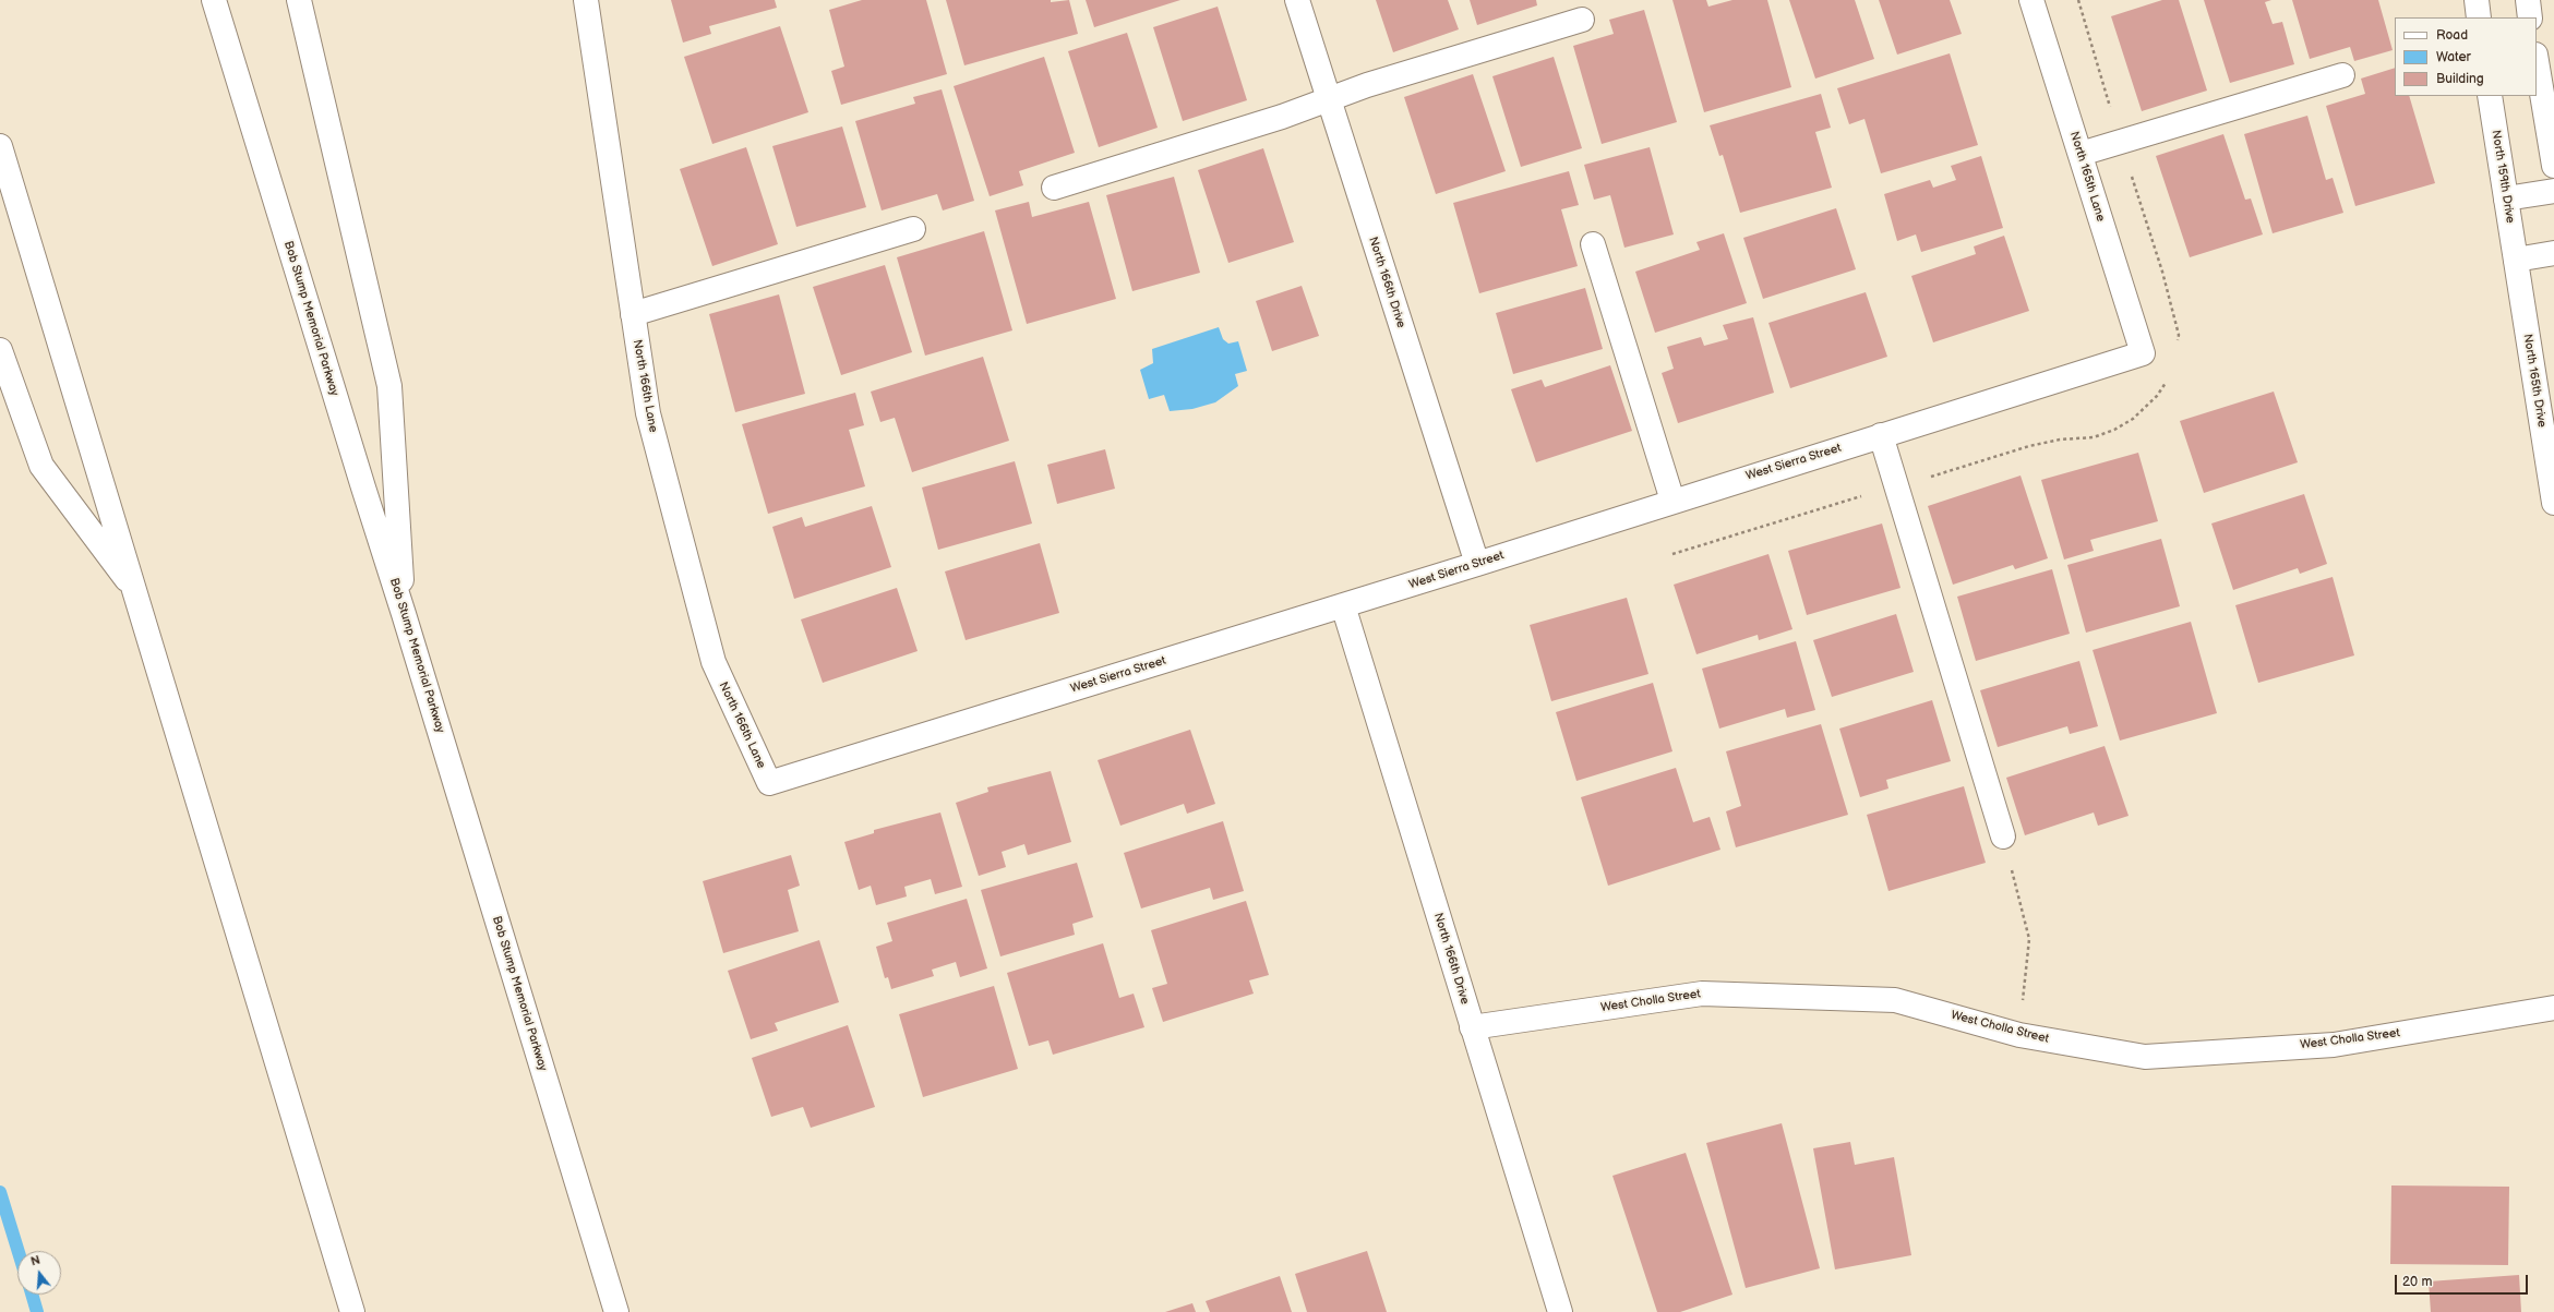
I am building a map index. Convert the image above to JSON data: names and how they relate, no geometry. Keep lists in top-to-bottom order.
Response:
{
  "streets": {
    "main road": [
      "North 165th Lane",
      "North 159th Drive",
      "North 166th Drive",
      "Bob Stump Memorial Parkway",
      "North 165th Drive",
      "North 166th Lane",
      "West Sierra Street",
      "West Cholla Street"
    ]
  },
  "crossings": [
    ["North 165th Lane", "West Sierra Street"],
    ["North 159th Drive", "North 165th Drive"],
    ["North 166th Drive", "West Sierra Street"],
    ["North 166th Drive", "West Cholla Street"],
    ["North 166th Lane", "West Sierra Street"]
  ],
  "legend": ["Road", "Water", "Building"],
  "scale_bar": "20 m",
  "north": "top"
}
